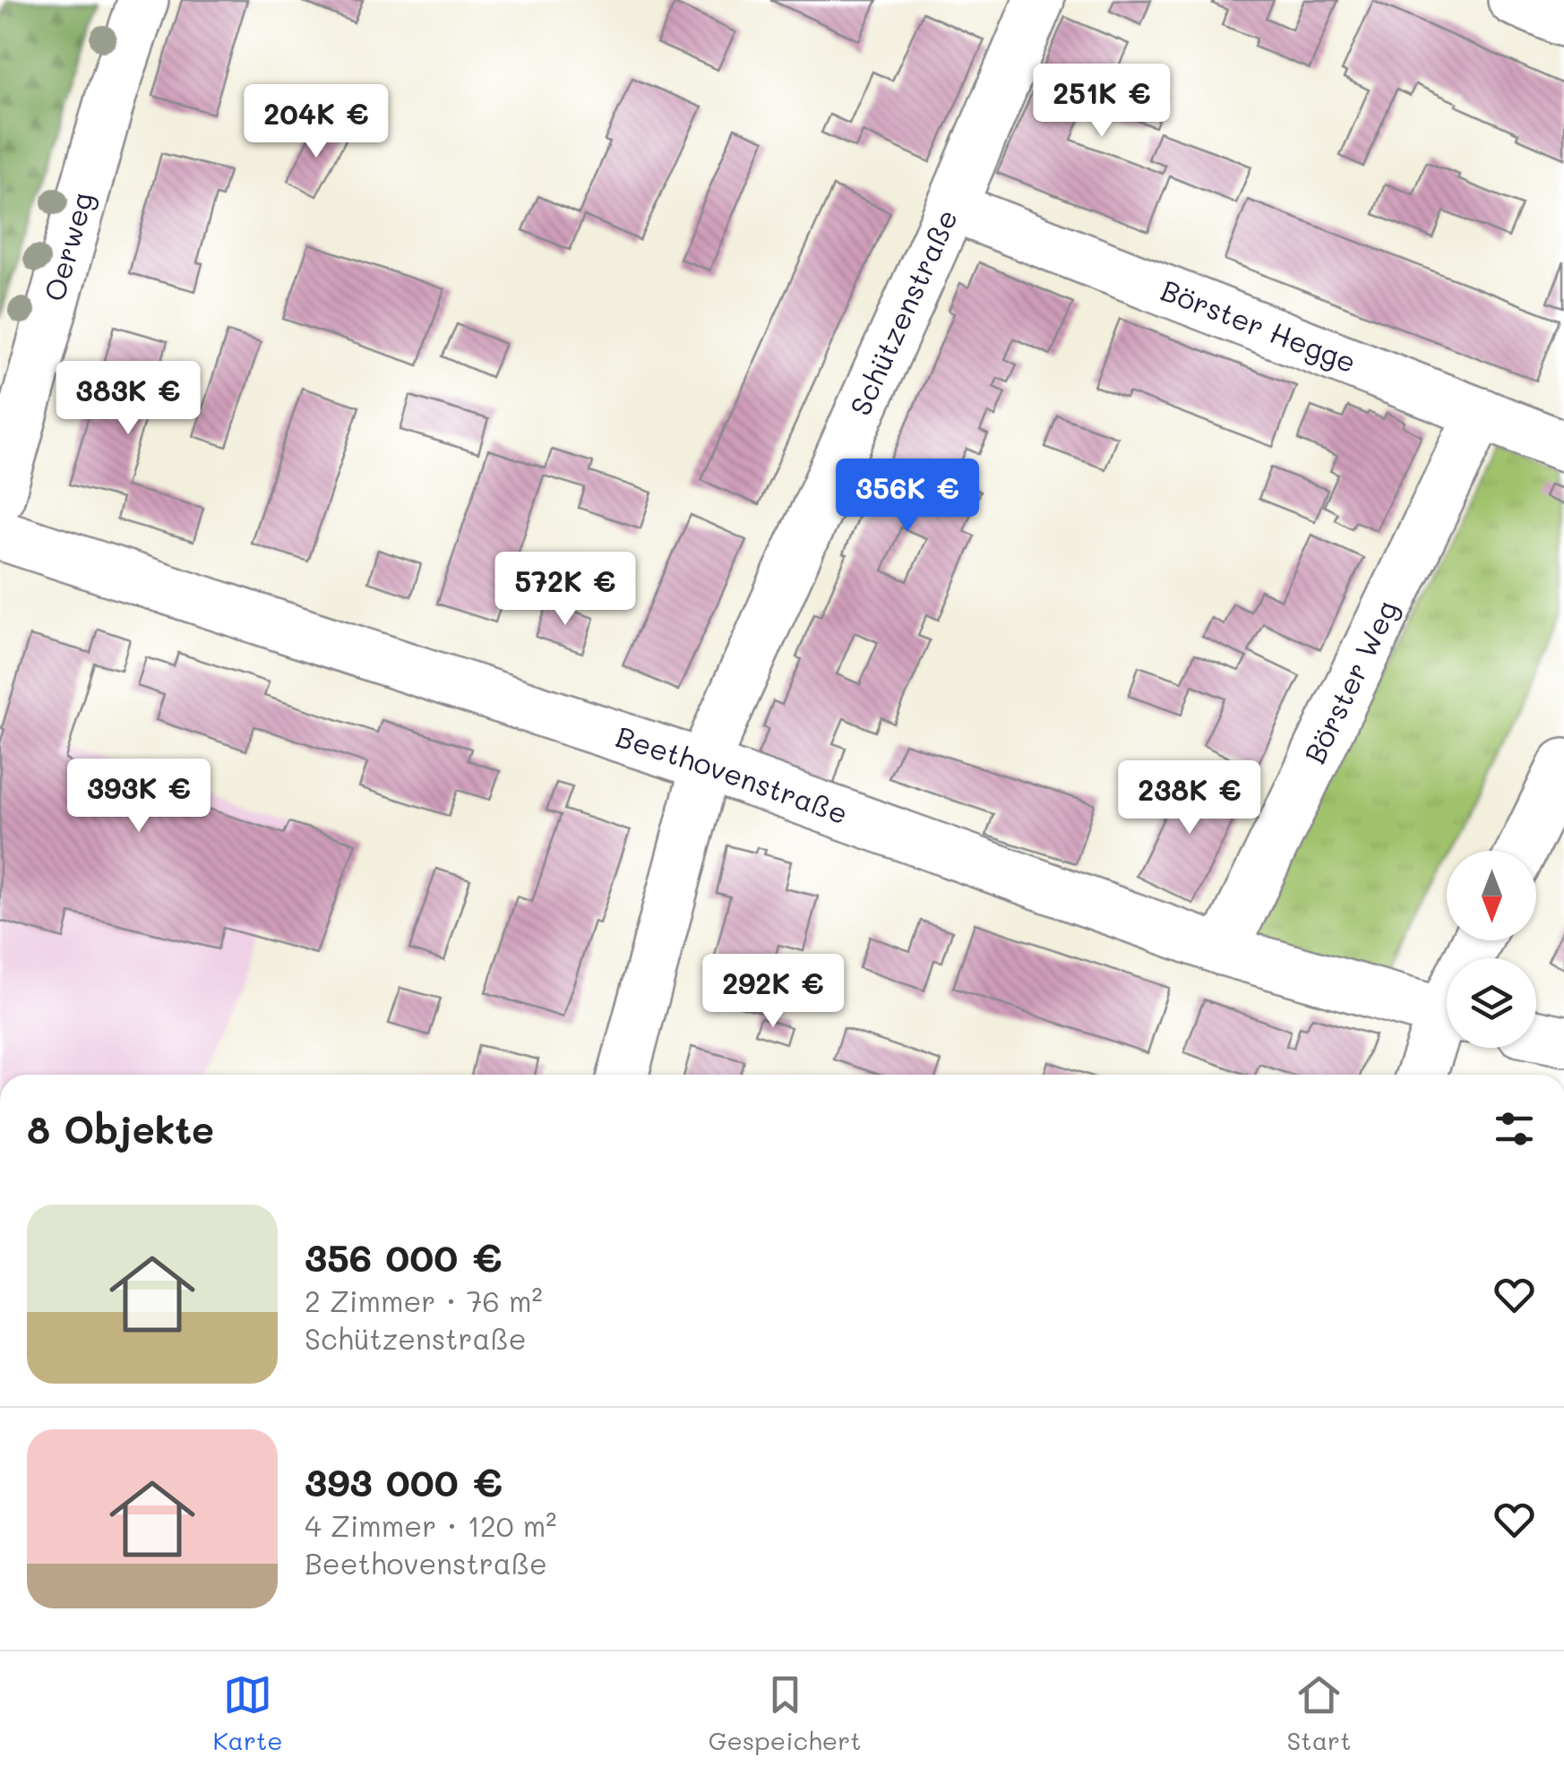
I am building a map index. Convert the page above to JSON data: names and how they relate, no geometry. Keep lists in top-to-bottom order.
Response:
{
  "streets": {
    "street": [
      "Oerweg",
      "Schützenstraße",
      "Börster Hegge",
      "Börster Weg",
      "Beethovenstraße"
    ]
  },
  "crossings": [
    ["Schützenstraße", "Börster Hegge"],
    ["Schützenstraße", "Beethovenstraße"],
    ["Börster Hegge", "Börster Weg"],
    ["Börster Weg", "Beethovenstraße"]
  ],
  "north": "bottom",
  "page": {
    "price": [
      "251K €",
      "204K €",
      "383K €",
      "356K €",
      "572K €",
      "393K €",
      "238K €",
      "292K €"
    ],
    "heading": "8 Objekte",
    "list": [
      {
        "name": "356 000 €",
        "note": "2 Zimmer · 76 m² · Schützenstraße"
      },
      {
        "name": "393 000 €",
        "note": "4 Zimmer · 120 m² · Beethovenstraße"
      }
    ],
    "tabs": ["Karte", "Gespeichert", "Start"]
  }
}
